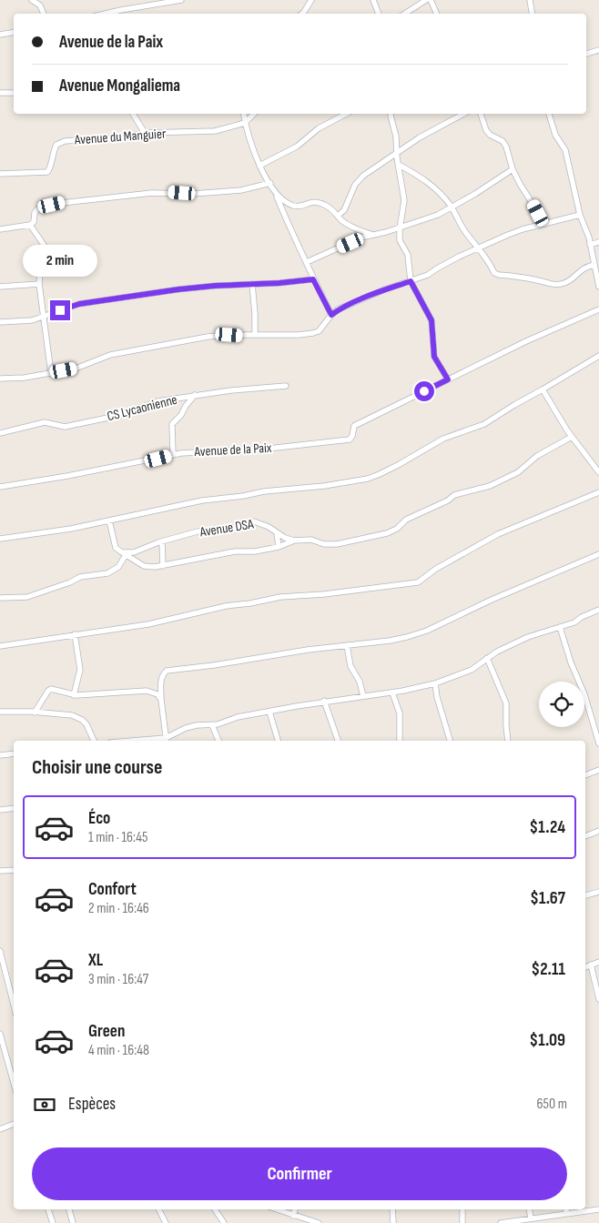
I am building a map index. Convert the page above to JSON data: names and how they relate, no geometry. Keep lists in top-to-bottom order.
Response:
{
  "streets": {
    "street": [
      "Avenue du Manguier",
      "CS Lycaonienne",
      "Avenue de la Paix",
      "Avenue DSA"
    ]
  },
  "page": {
    "banner": ["Avenue de la Paix", "Avenue Mongaliema"],
    "bubble": "2 min",
    "heading": "Choisir une course",
    "list": [
      {
        "name": "Éco",
        "note": "1 min · 16:45",
        "value": "$1.24"
      },
      {
        "name": "Confort",
        "note": "2 min · 16:46",
        "value": "$1.67"
      },
      {
        "name": "XL",
        "note": "3 min · 16:47",
        "value": "$2.11"
      },
      {
        "name": "Green",
        "note": "4 min · 16:48",
        "value": "$1.09"
      }
    ],
    "pay": ["Espèces", "650 m"],
    "buttons": "Confirmer"
  }
}
